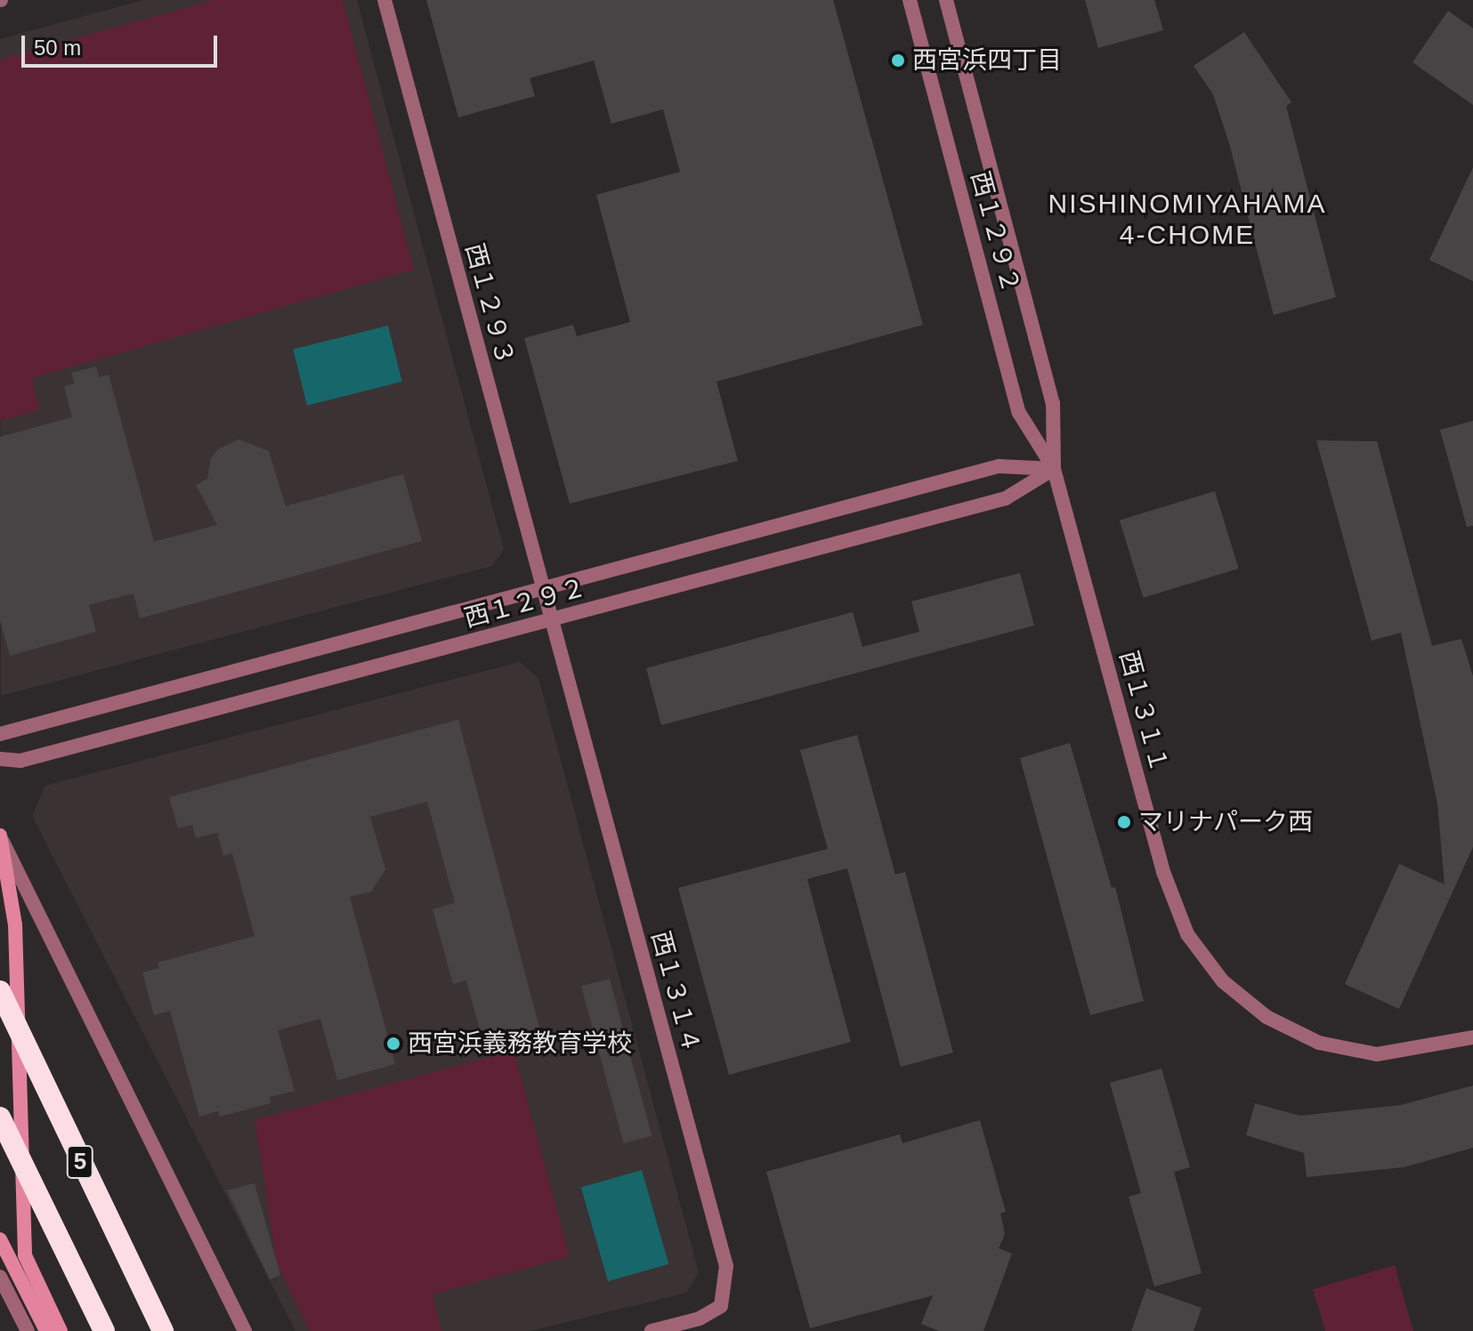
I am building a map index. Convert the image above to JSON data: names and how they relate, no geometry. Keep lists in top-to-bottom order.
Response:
{
  "streets": {
    "highway": ["5"],
    "street": [
      "西１２９２",
      "西１２９３",
      "西１３１１",
      "西１３１４"
    ]
  },
  "crossings": [
    ["西１２９２", "西１２９３"],
    ["西１２９２", "西１３１１"],
    ["西１２９２", "西１３１４"],
    ["西１２９３", "西１３１４"]
  ],
  "districts": ["NISHINOMIYAHAMA 4-CHOME"],
  "places": ["西宮浜四丁目", "マリナパーク西", "西宮浜義務教育学校"],
  "scale_bar": "50 m"
}
